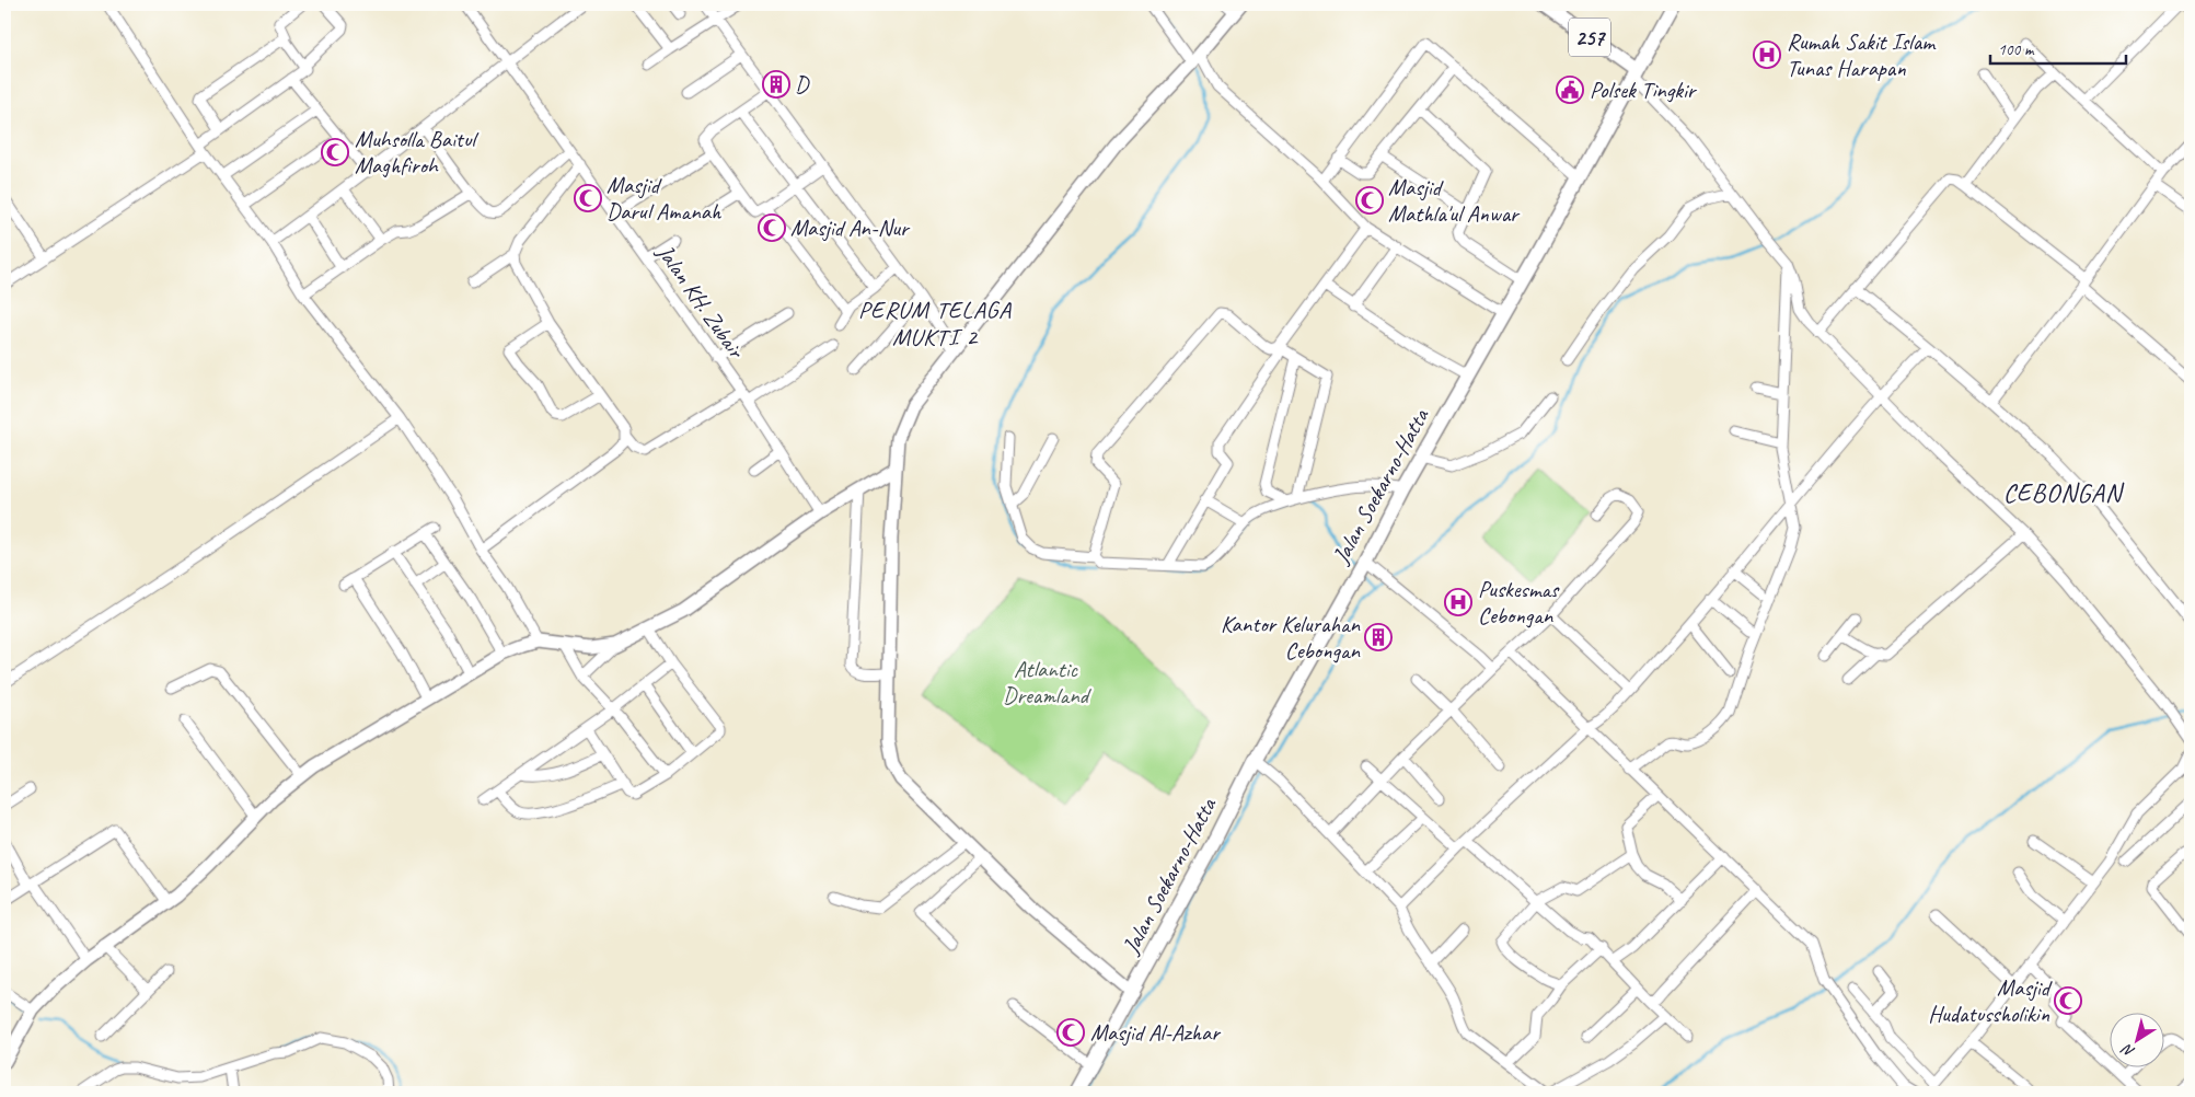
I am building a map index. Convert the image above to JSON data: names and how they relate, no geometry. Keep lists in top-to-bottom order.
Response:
{
  "streets": {
    "main road": ["257", "Jalan Soekarno-Hatta"],
    "street": ["Jalan KH. Zubair"]
  },
  "crossings": [
    ["257", "Jalan Soekarno-Hatta"]
  ],
  "districts": ["PERUM TELAGA MUKTI 2", "CEBONGAN"],
  "parks": ["Atlantic Dreamland"],
  "places": {
    "hospital": ["Rumah Sakit Islam Tunas Harapan", "Puskesmas Cebongan"],
    "building": ["D", "Kantor Kelurahan Cebongan"],
    "public building": ["Polsek Tingkir"],
    "mosque": [
      "Muhsolla Baitul Maghfiroh",
      "Masjid Darul Amanah",
      "Masjid Mathla'ul Anwar",
      "Masjid An-Nur",
      "Masjid Hudatussholikin",
      "Masjid Al-Azhar"
    ]
  },
  "scale_bar": "100 m",
  "north": "bottom left"
}
